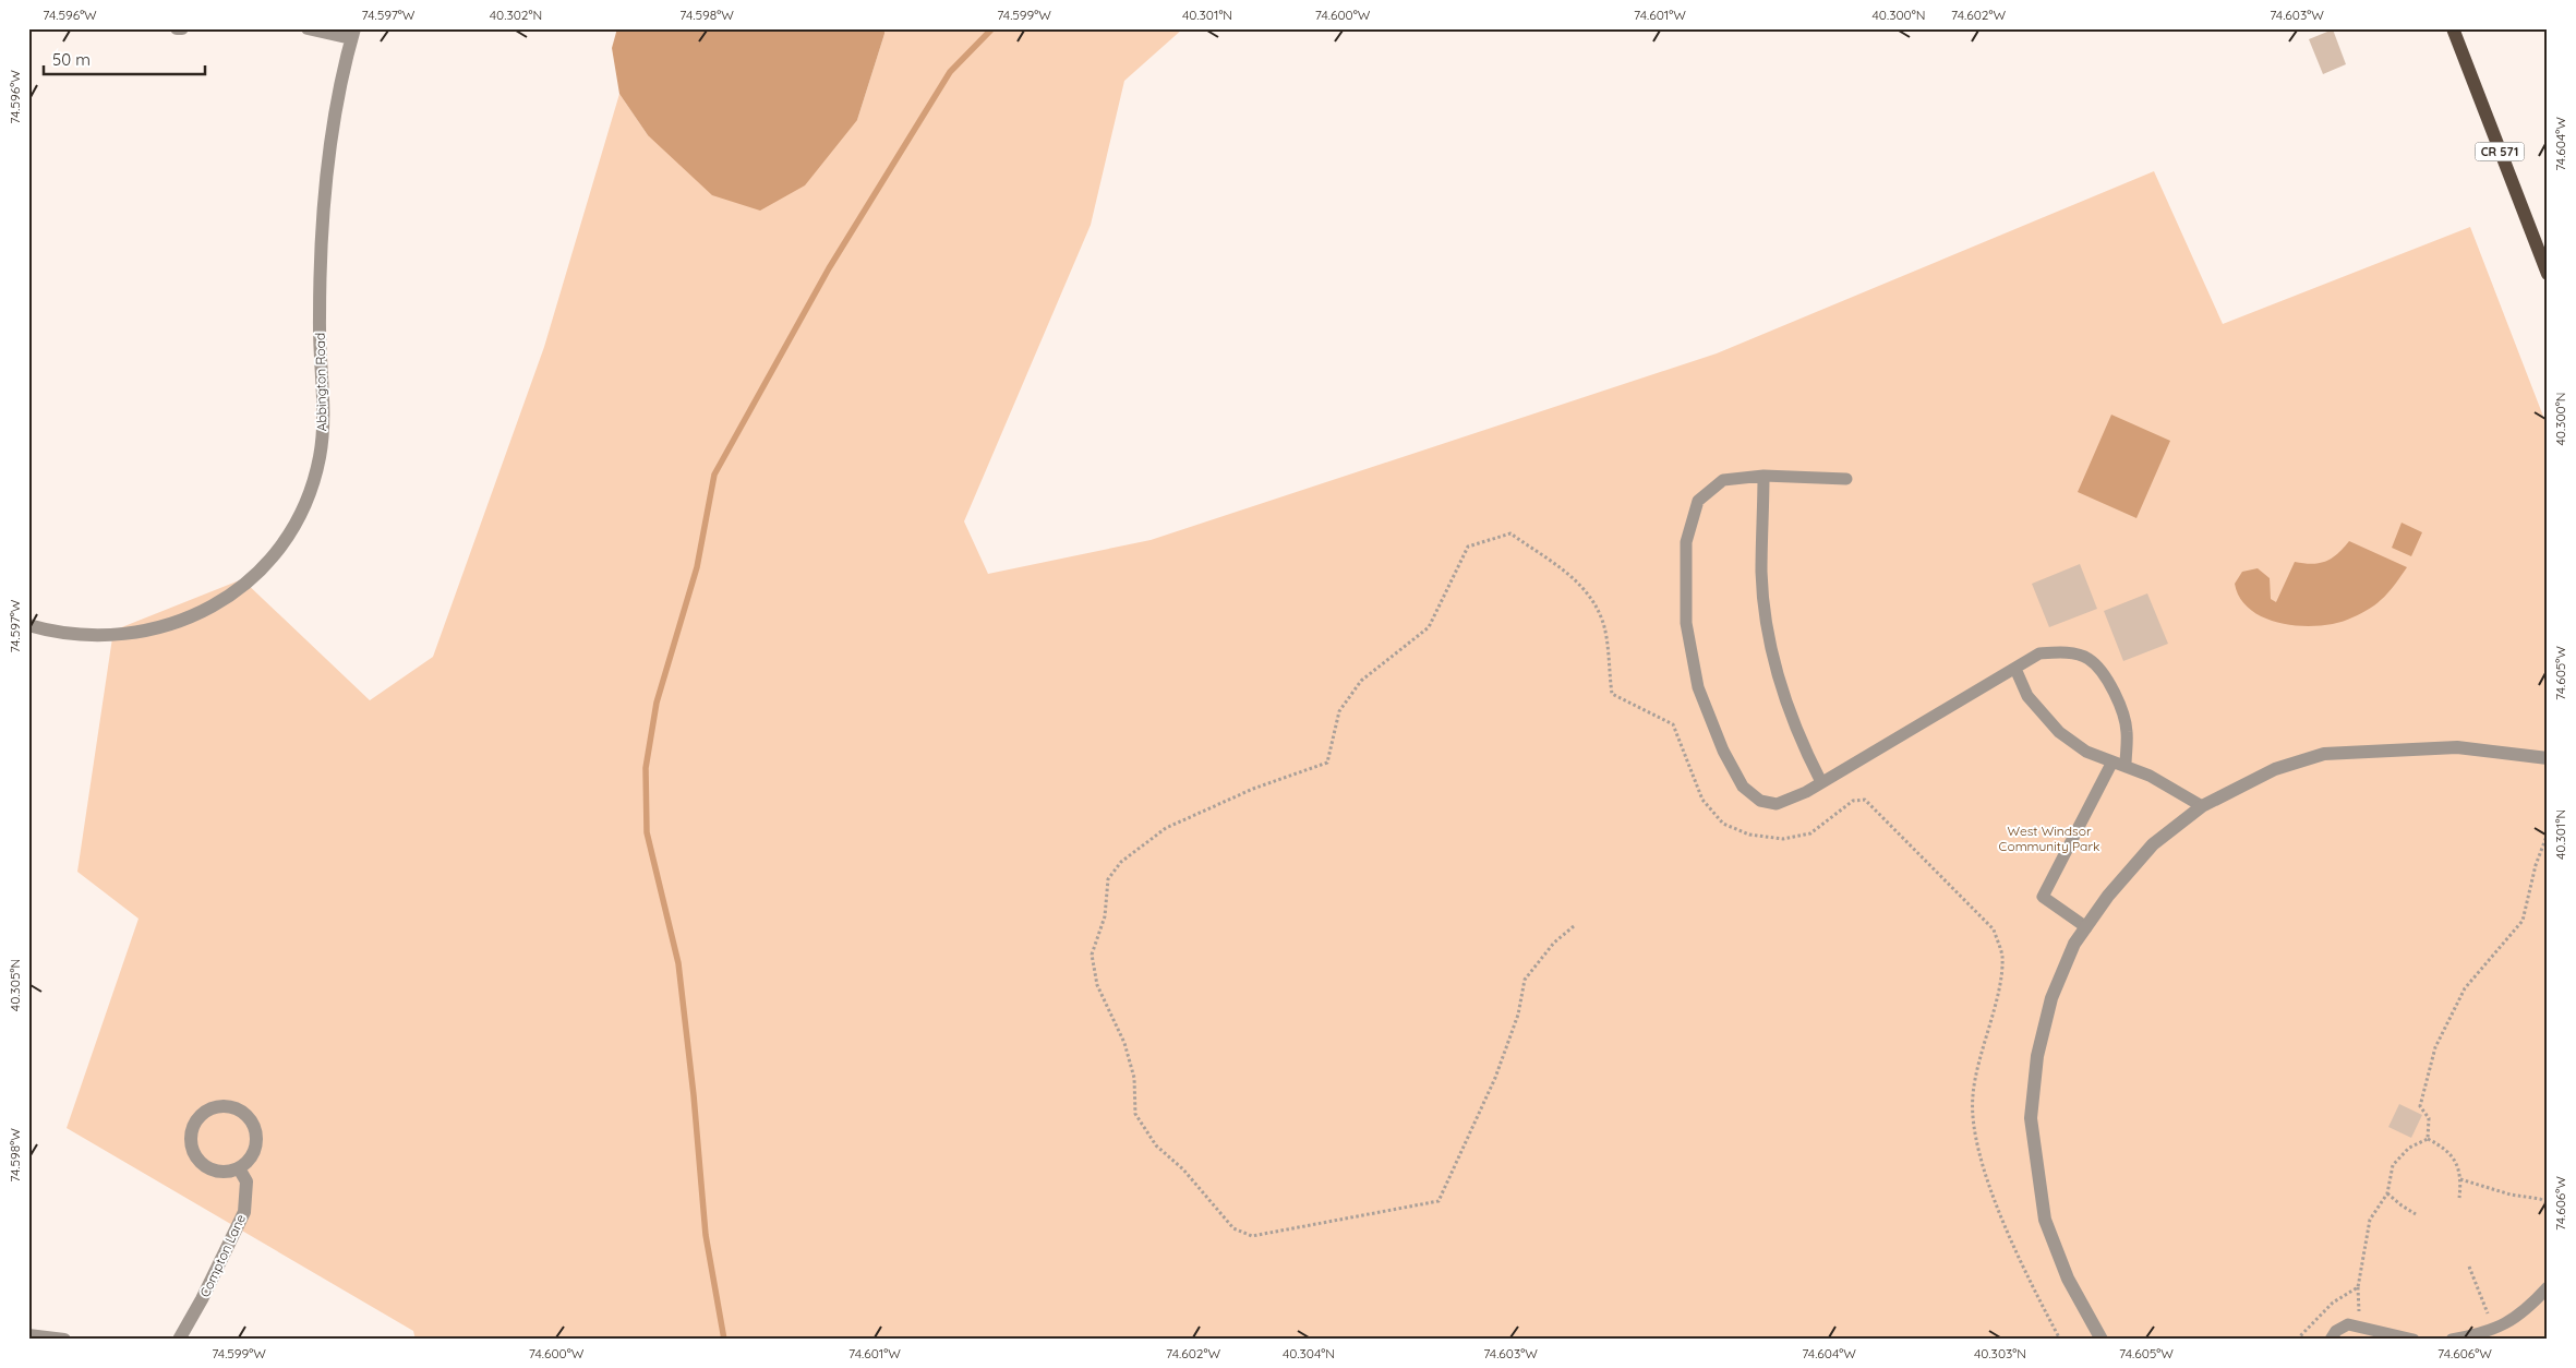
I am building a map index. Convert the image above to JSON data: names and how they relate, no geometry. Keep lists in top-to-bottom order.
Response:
{
  "streets": {
    "main road": ["CR 571"],
    "street": ["Abbington Road", "Compton Lane"]
  },
  "parks": ["West Windsor Community Park"],
  "scale_bar": "50 m",
  "coordinates": [
    "74.596°W",
    "74.597°W",
    "40.302°N",
    "74.598°W",
    "74.599°W",
    "40.301°N",
    "74.600°W",
    "74.601°W",
    "40.300°N",
    "74.602°W",
    "74.603°W",
    "74.604°W",
    "74.605°W",
    "40.305°N",
    "74.606°W",
    "40.304°N",
    "40.303°N"
  ]
}
